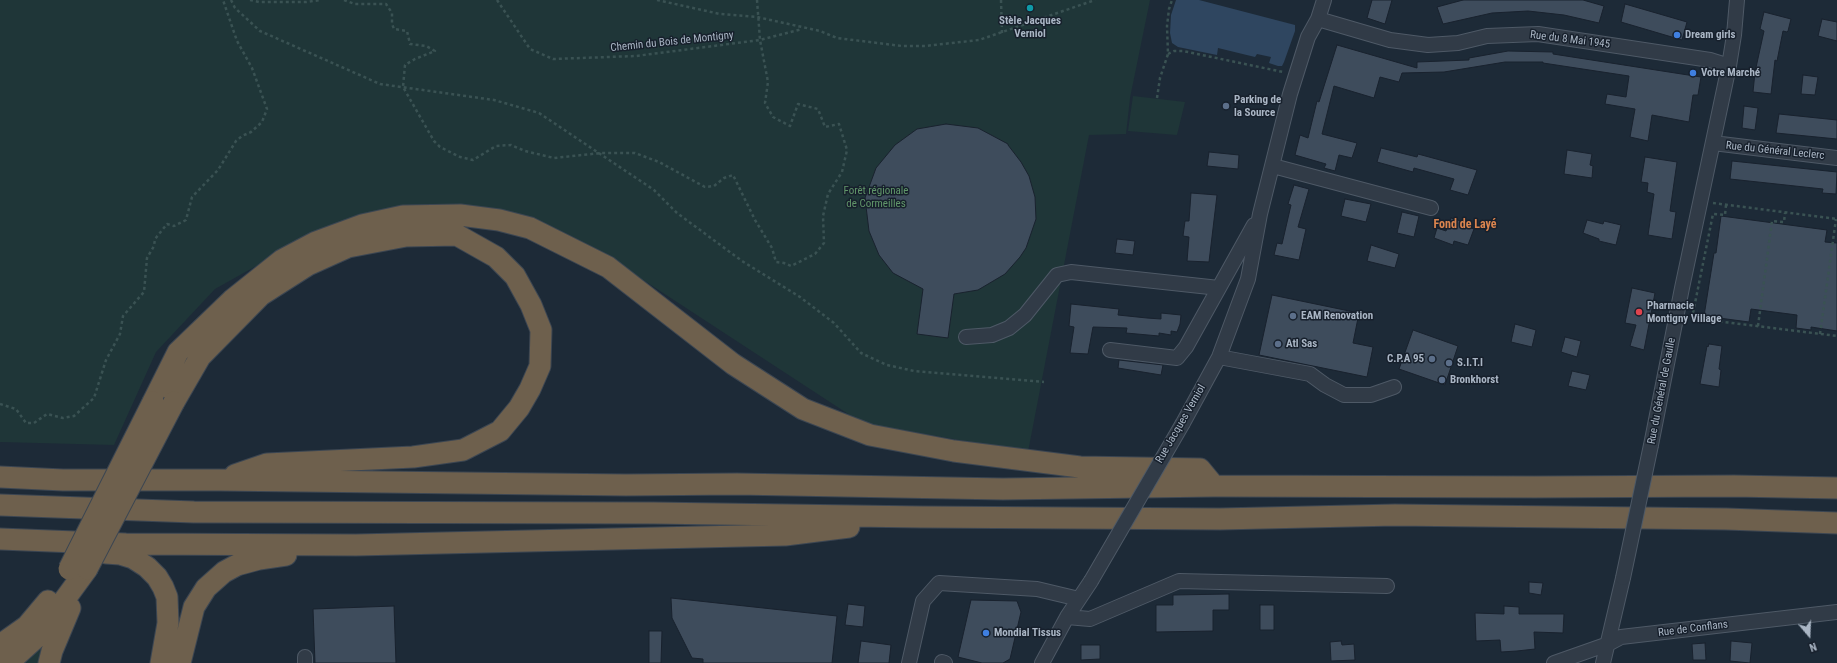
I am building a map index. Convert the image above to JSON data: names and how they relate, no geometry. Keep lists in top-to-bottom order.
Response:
{
  "streets": {
    "street": [
      "Rue du 8 Mai 1945",
      "Rue du Général Leclerc",
      "Rue du Général de Gaulle",
      "Rue Jacques Verniol",
      "Rue de Conflans"
    ],
    "path": ["Chemin du Bois de Montigny"]
  },
  "crossings": [
    ["Rue du 8 Mai 1945", "Rue du Général de Gaulle"],
    ["Rue du 8 Mai 1945", "Rue Jacques Verniol"],
    ["Rue du Général Leclerc", "Rue du Général de Gaulle"],
    ["Rue du Général de Gaulle", "Rue de Conflans"]
  ],
  "districts": ["Fond de Layé"],
  "parks": ["Forêt régionale de Cormeilles"],
  "places": [
    "Stèle Jacques Verniol",
    "Dream girls",
    "Votre Marché",
    "Parking de la Source",
    "Pharmacie Montigny Village",
    "EAM Renovation",
    "Atl Sas",
    "C.P.A 95",
    "S.I.T.I",
    "Bronkhorst",
    "Mondial Tissus"
  ],
  "north": "bottom"
}
